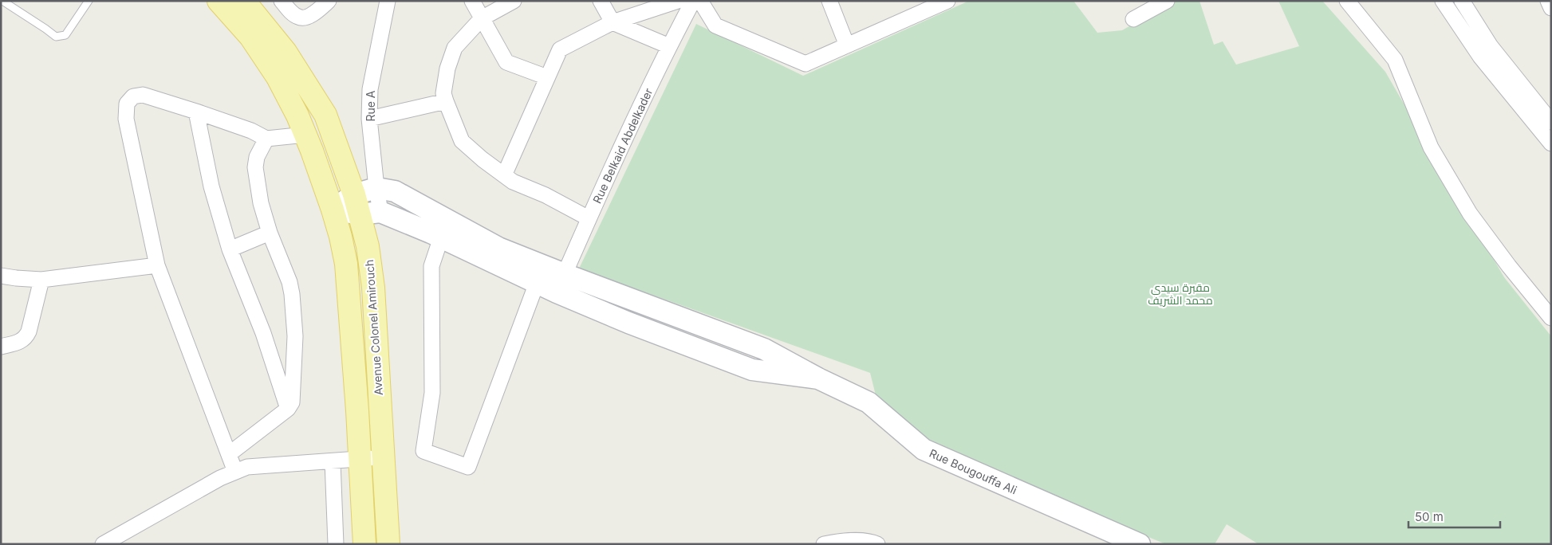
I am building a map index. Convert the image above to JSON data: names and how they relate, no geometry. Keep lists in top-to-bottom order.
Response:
{
  "streets": {
    "main road": ["Avenue Colonel Amirouch"],
    "street": ["Rue A", "Rue Belkaid Abdelkader", "Rue Bougouffa Ali"]
  },
  "crossings": [
    ["Rue Belkaid Abdelkader", "Rue Bougouffa Ali"]
  ],
  "parks": ["مقبرة سيدي محمد الشريف"],
  "scale_bar": "50 m"
}
